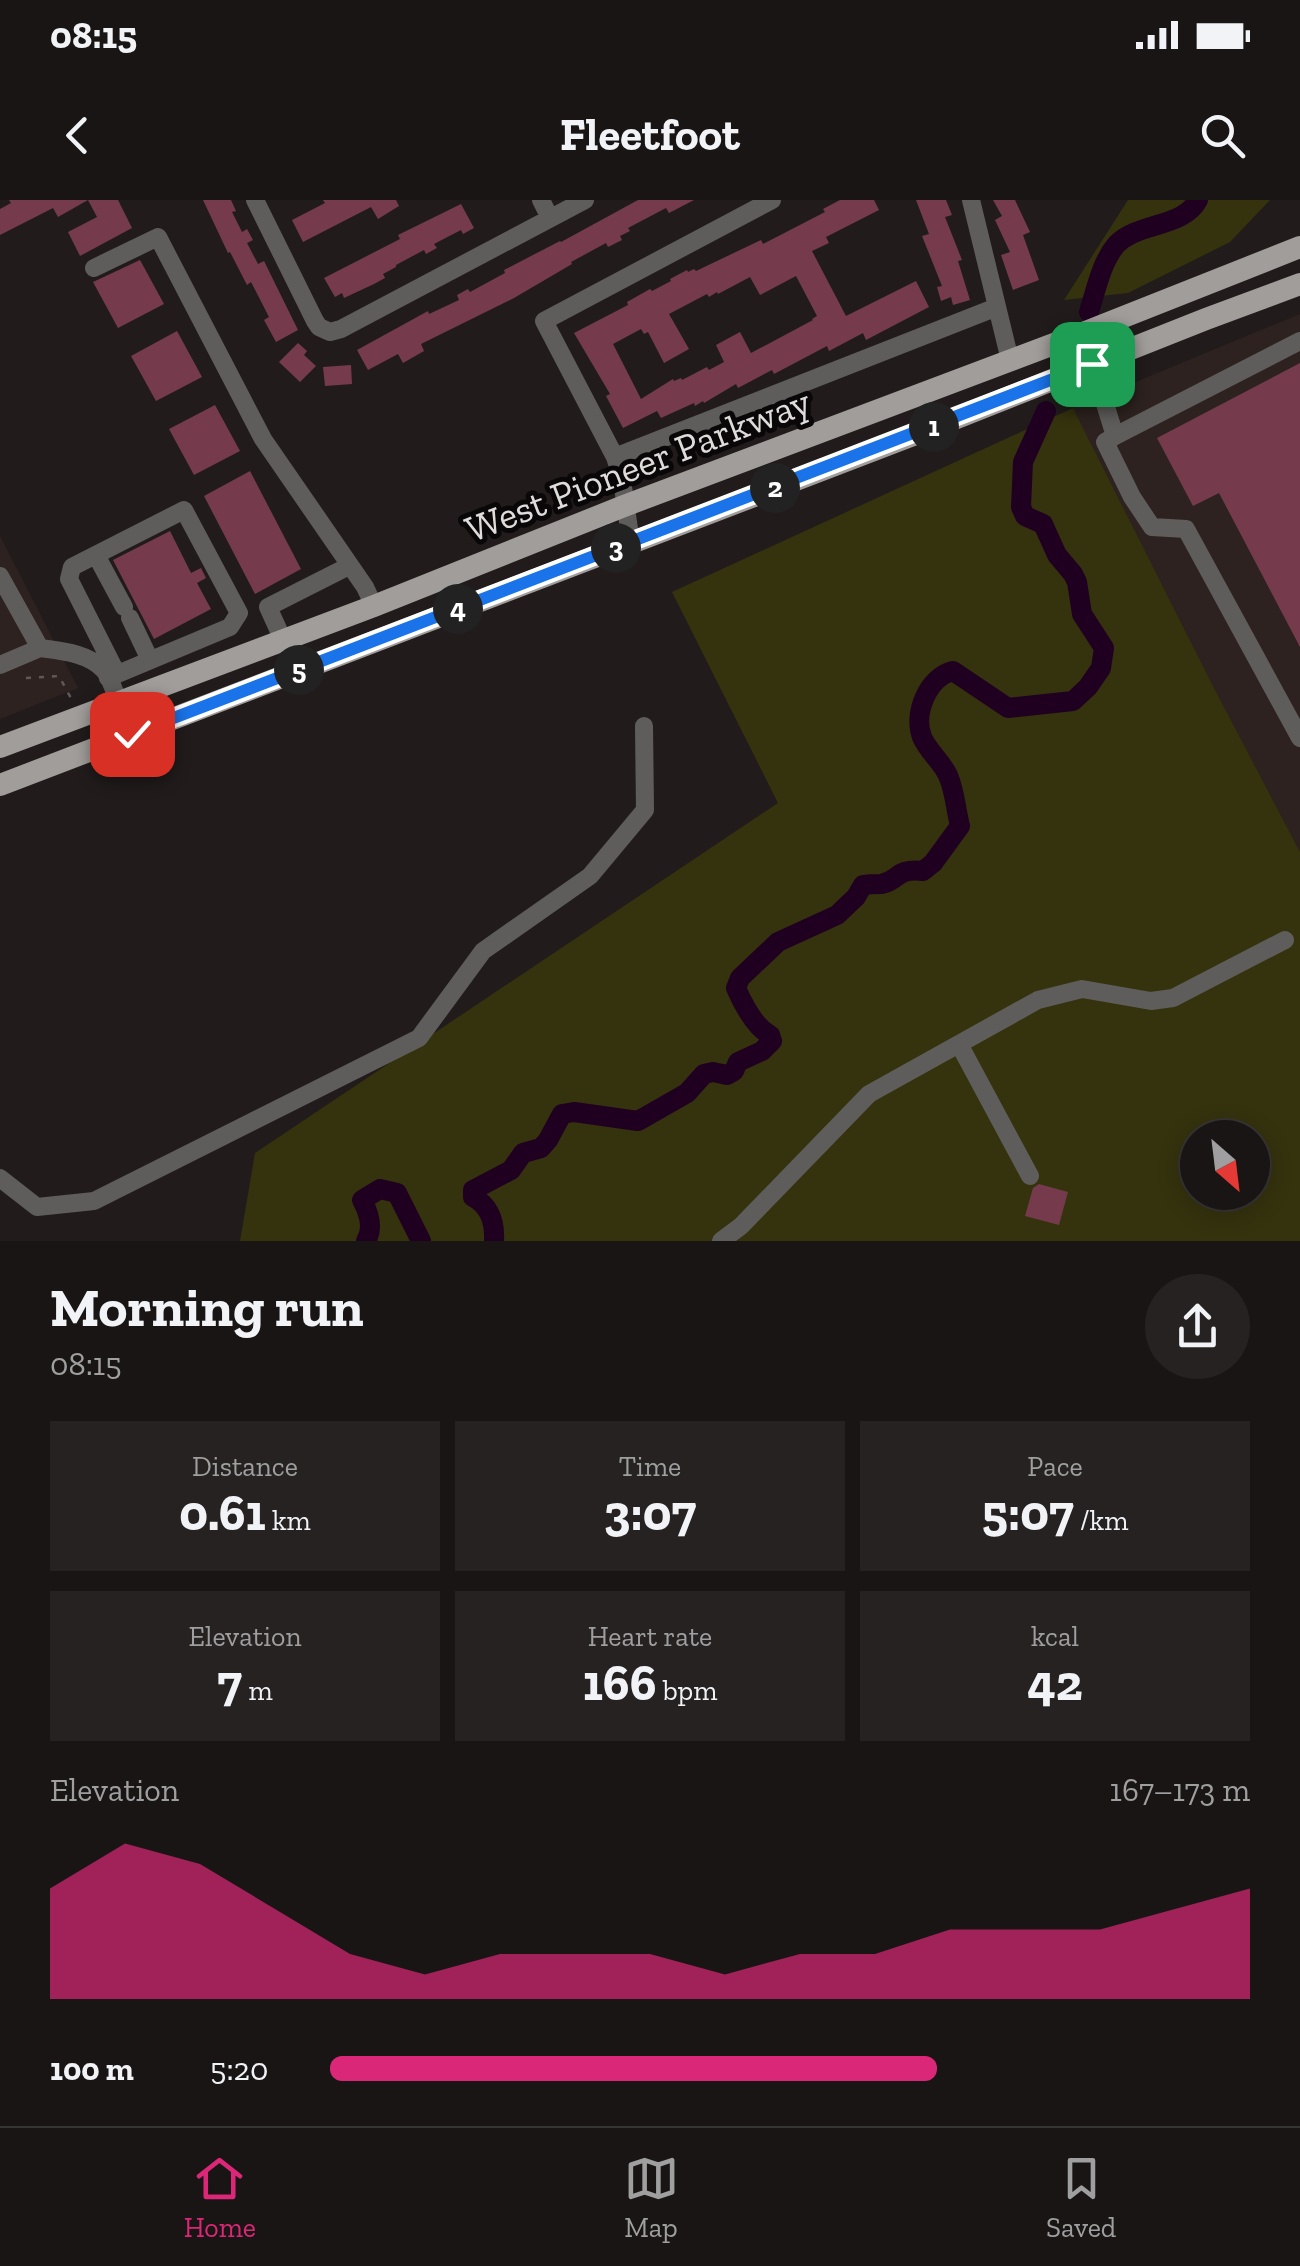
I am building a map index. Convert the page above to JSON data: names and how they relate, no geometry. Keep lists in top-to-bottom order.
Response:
{
  "streets": {
    "main road": ["West Pioneer Parkway"]
  },
  "north": "bottom right",
  "page": {
    "status": "08:15",
    "header": "Fleetfoot",
    "pins": [
      "1",
      "2",
      "3",
      "4",
      "5"
    ],
    "heading": ["Morning run", "08:15"],
    "stats": [
      ["Distance", "0.61 km"],
      ["Time", "3:07"],
      ["Pace", "5:07 /km"],
      ["Elevation", "7 m"],
      ["Heart rate", "166 bpm"],
      ["kcal", "42"]
    ],
    "chart": ["Elevation", "167–173 m"],
    "list": [
      {
        "name": "100 m",
        "note": "5:20"
      }
    ],
    "tabs": ["Home", "Map", "Saved"]
  }
}
